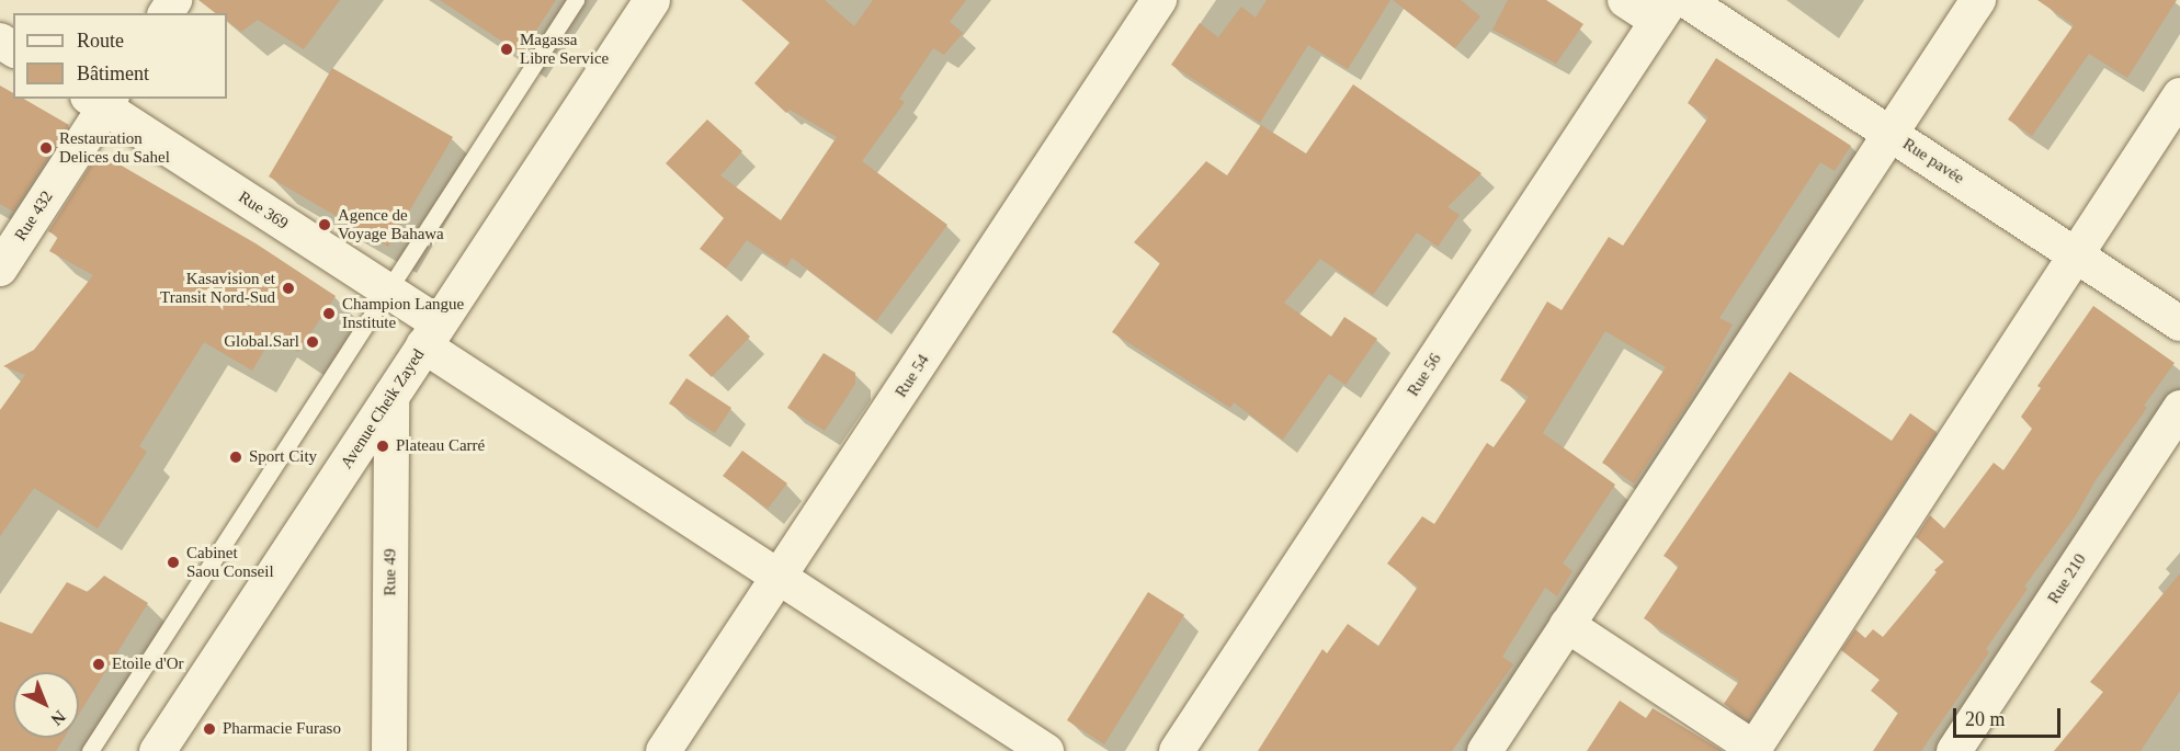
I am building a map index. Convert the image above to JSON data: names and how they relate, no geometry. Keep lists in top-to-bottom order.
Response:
{
  "streets": {
    "main road": ["Avenue Cheik Zayed"],
    "street": [
      "Rue pavée",
      "Rue 369",
      "Rue 432",
      "Rue 56",
      "Rue 54",
      "Rue 49",
      "Rue 210"
    ]
  },
  "crossings": [
    ["Rue 369", "Rue 432"],
    ["Rue 369", "Rue 54"],
    ["Rue 369", "Avenue Cheik Zayed"],
    ["Avenue Cheik Zayed", "Rue 49"]
  ],
  "places": [
    "Magassa Libre Service",
    "Restauration Delices du Sahel",
    "Agence de Voyage Bahawa",
    "Kasavision et Transit Nord-Sud",
    "Champion Langue Institute",
    "Global.Sarl",
    "Plateau Carré",
    "Sport City",
    "Cabinet Saou Conseil",
    "Etoile d'Or",
    "Pharmacie Furaso"
  ],
  "legend": ["Route", "Bâtiment"],
  "scale_bar": "20 m",
  "north": "bottom right"
}
